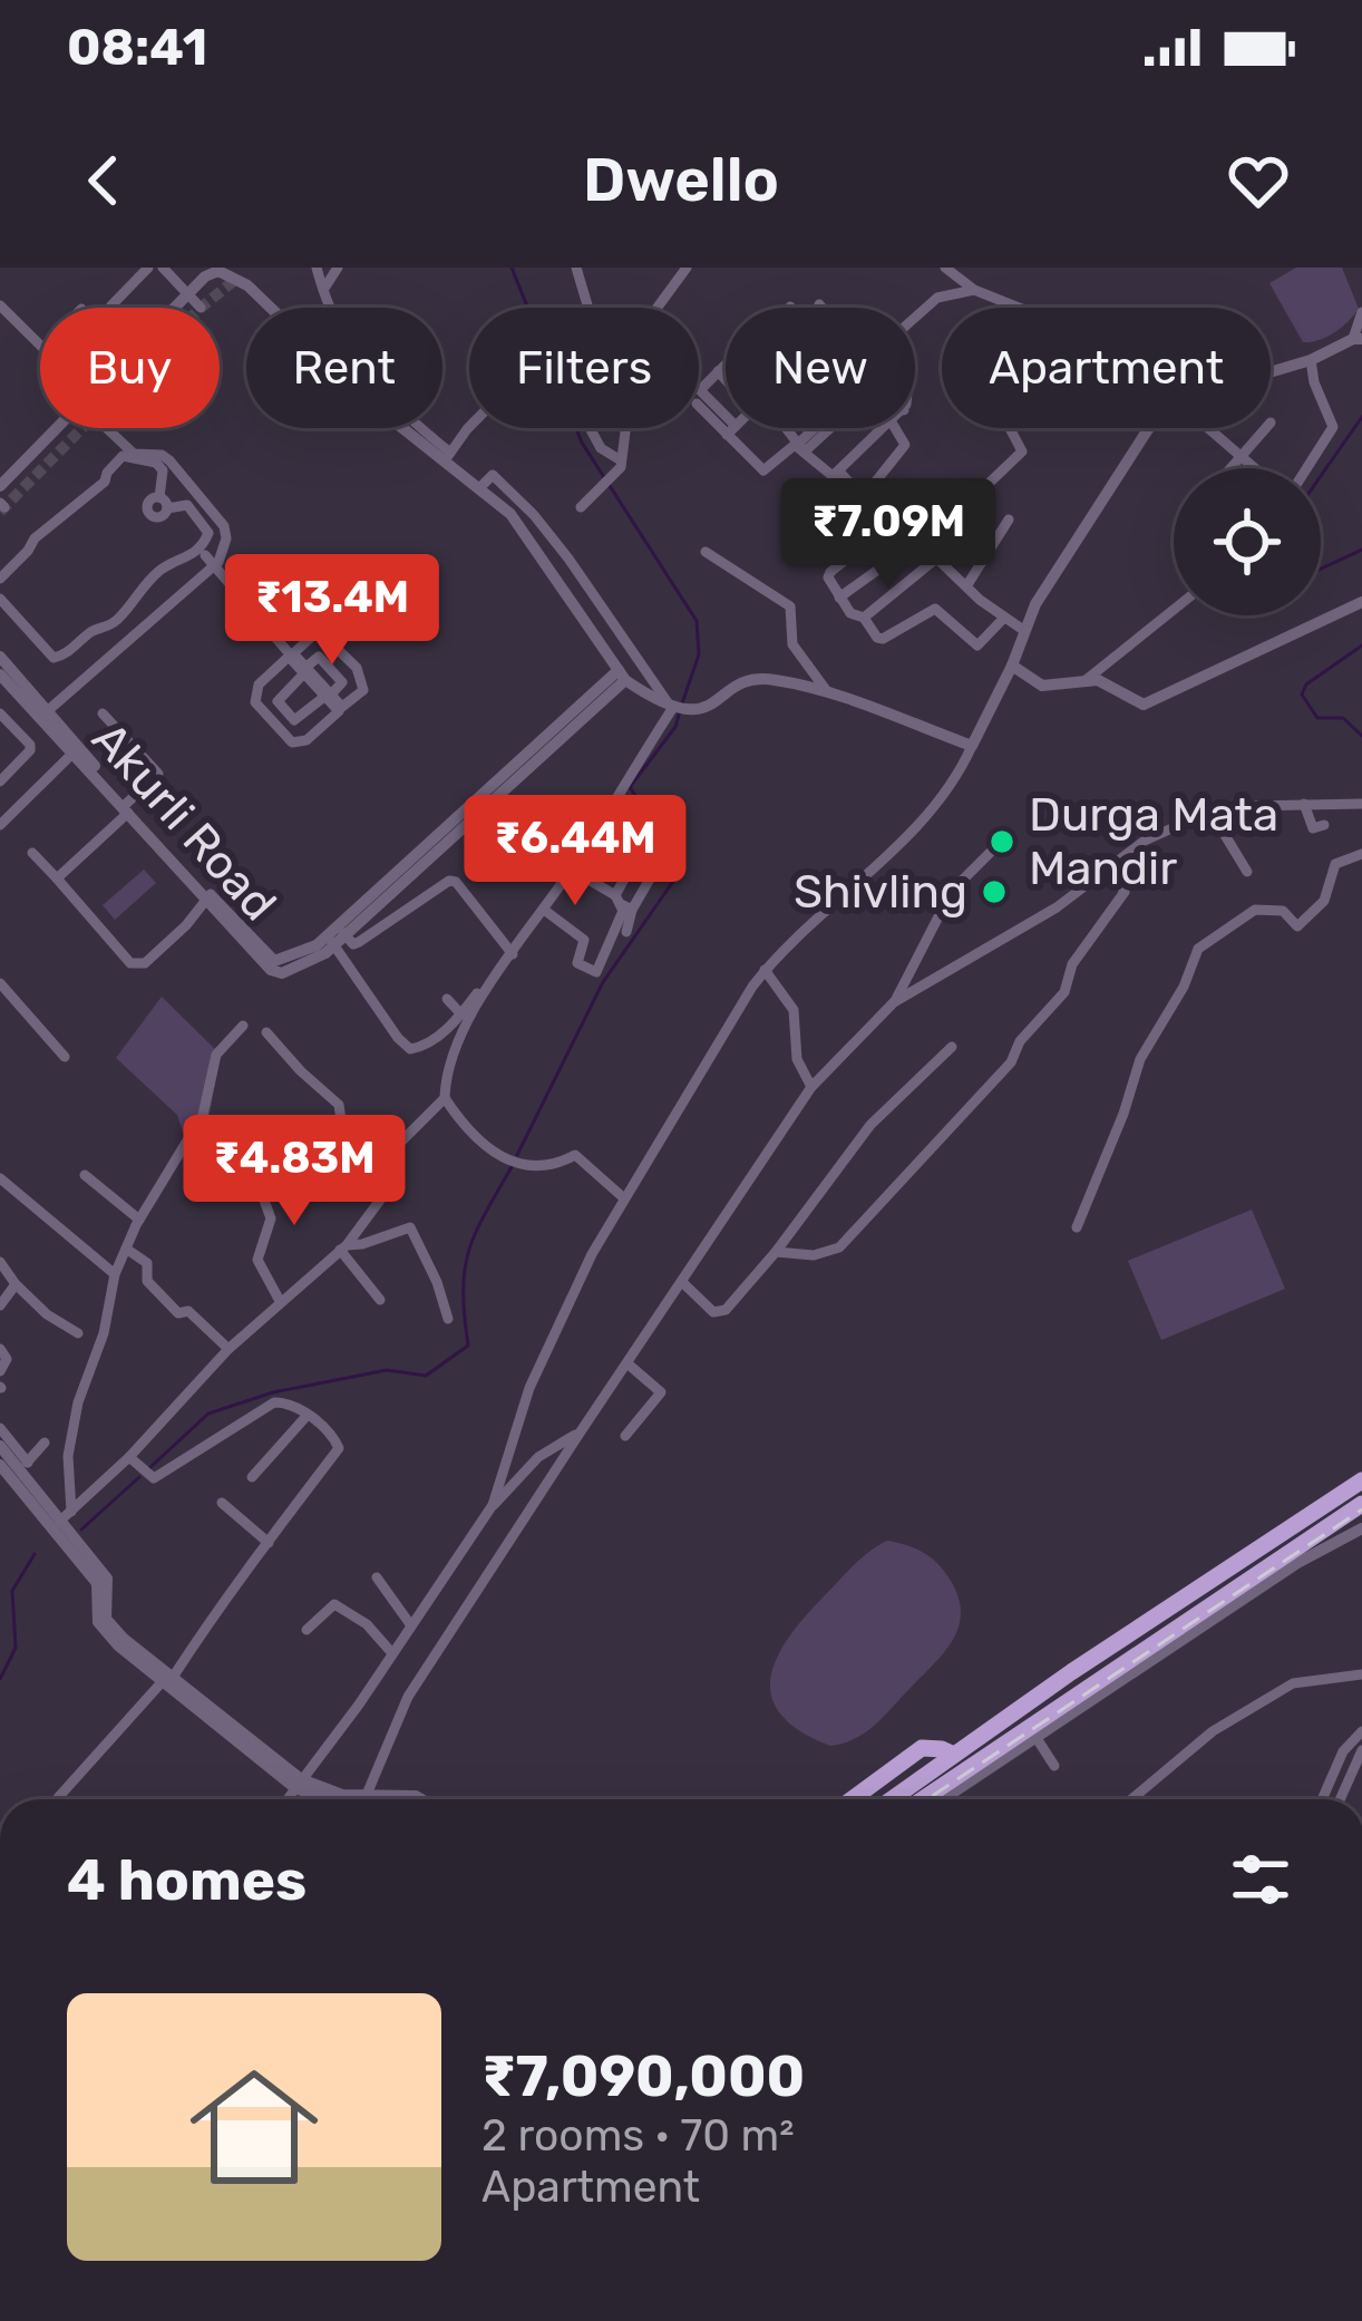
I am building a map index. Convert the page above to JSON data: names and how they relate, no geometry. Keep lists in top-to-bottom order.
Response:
{
  "streets": {
    "street": ["Akurli Road"]
  },
  "places": ["Durga Mata Mandir", "Shivling"],
  "page": {
    "status": "08:41",
    "header": "Dwello",
    "chip": [
      "Buy",
      "Rent",
      "Filters",
      "New",
      "Apartment"
    ],
    "price": [
      "₹7.09M",
      "₹13.4M",
      "₹6.44M",
      "₹4.83M"
    ],
    "heading": "4 homes",
    "list": [
      {
        "name": "₹7,090,000",
        "note": "2 rooms · 70 m² · Apartment"
      }
    ]
  }
}
